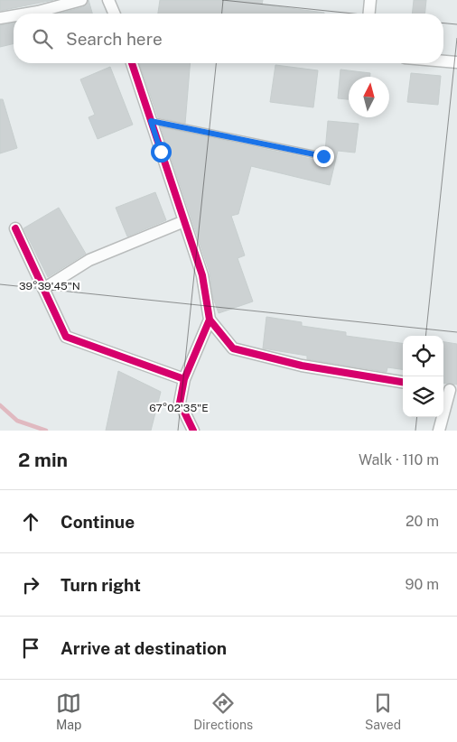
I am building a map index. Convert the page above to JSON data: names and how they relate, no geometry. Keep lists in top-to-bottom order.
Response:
{
  "north": "top",
  "page": {
    "search": "Search here",
    "heading": ["2 min", "Walk · 110 m"],
    "list": [
      ["Continue", "20 m"],
      ["Turn right", "90 m"],
      "Arrive at destination"
    ],
    "nav": ["Map", "Directions", "Saved"]
  },
  "coordinates": ["39°39'45\"N", "67°02'35\"E"]
}
